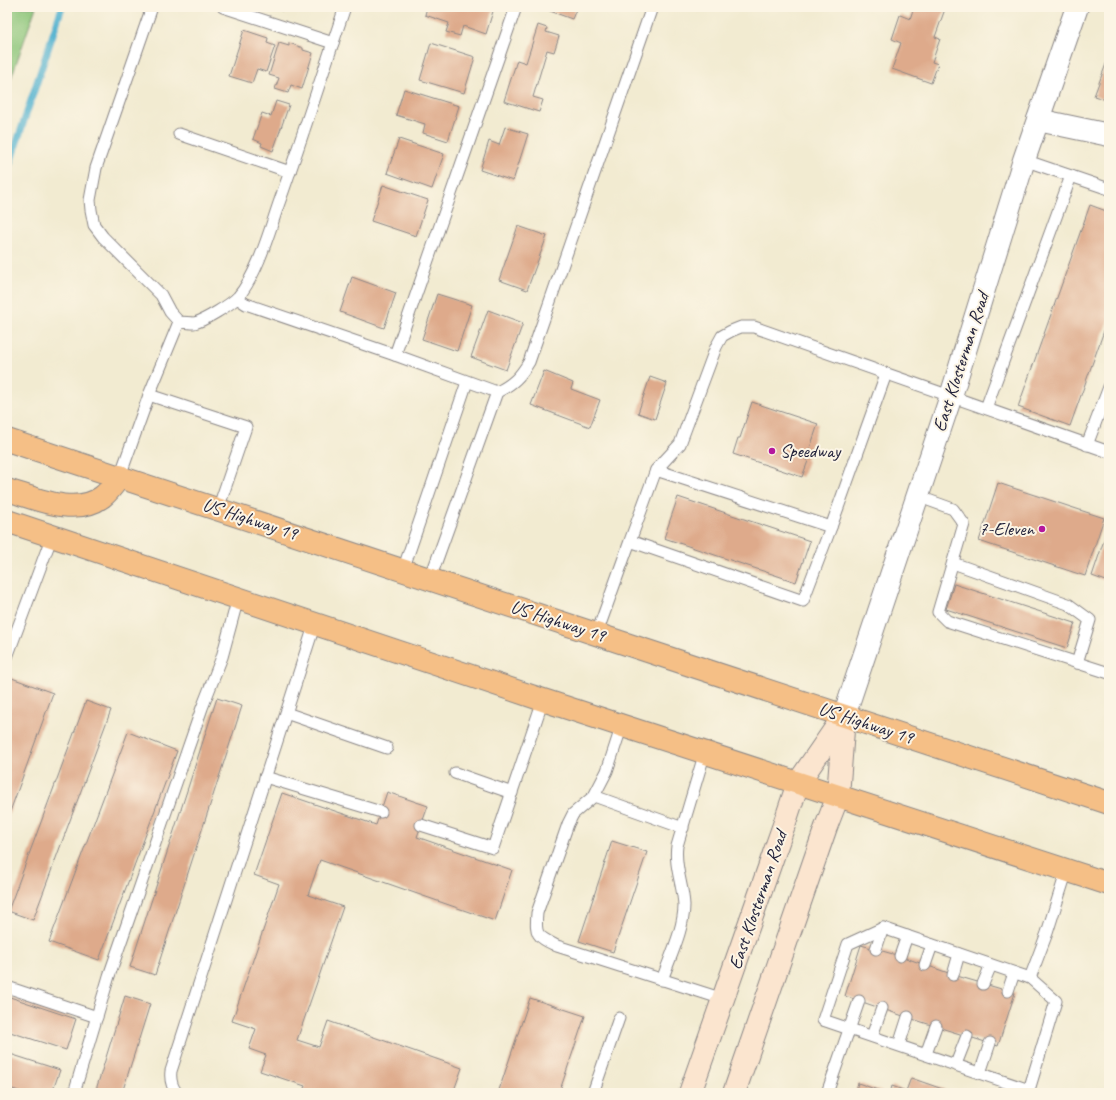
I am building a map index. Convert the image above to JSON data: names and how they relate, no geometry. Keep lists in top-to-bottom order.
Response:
{
  "streets": {
    "highway": ["US Highway 19"],
    "main road": ["East Klosterman Road"]
  },
  "crossings": [
    ["East Klosterman Road", "US Highway 19"]
  ],
  "places": ["Speedway", "7-Eleven"]
}
